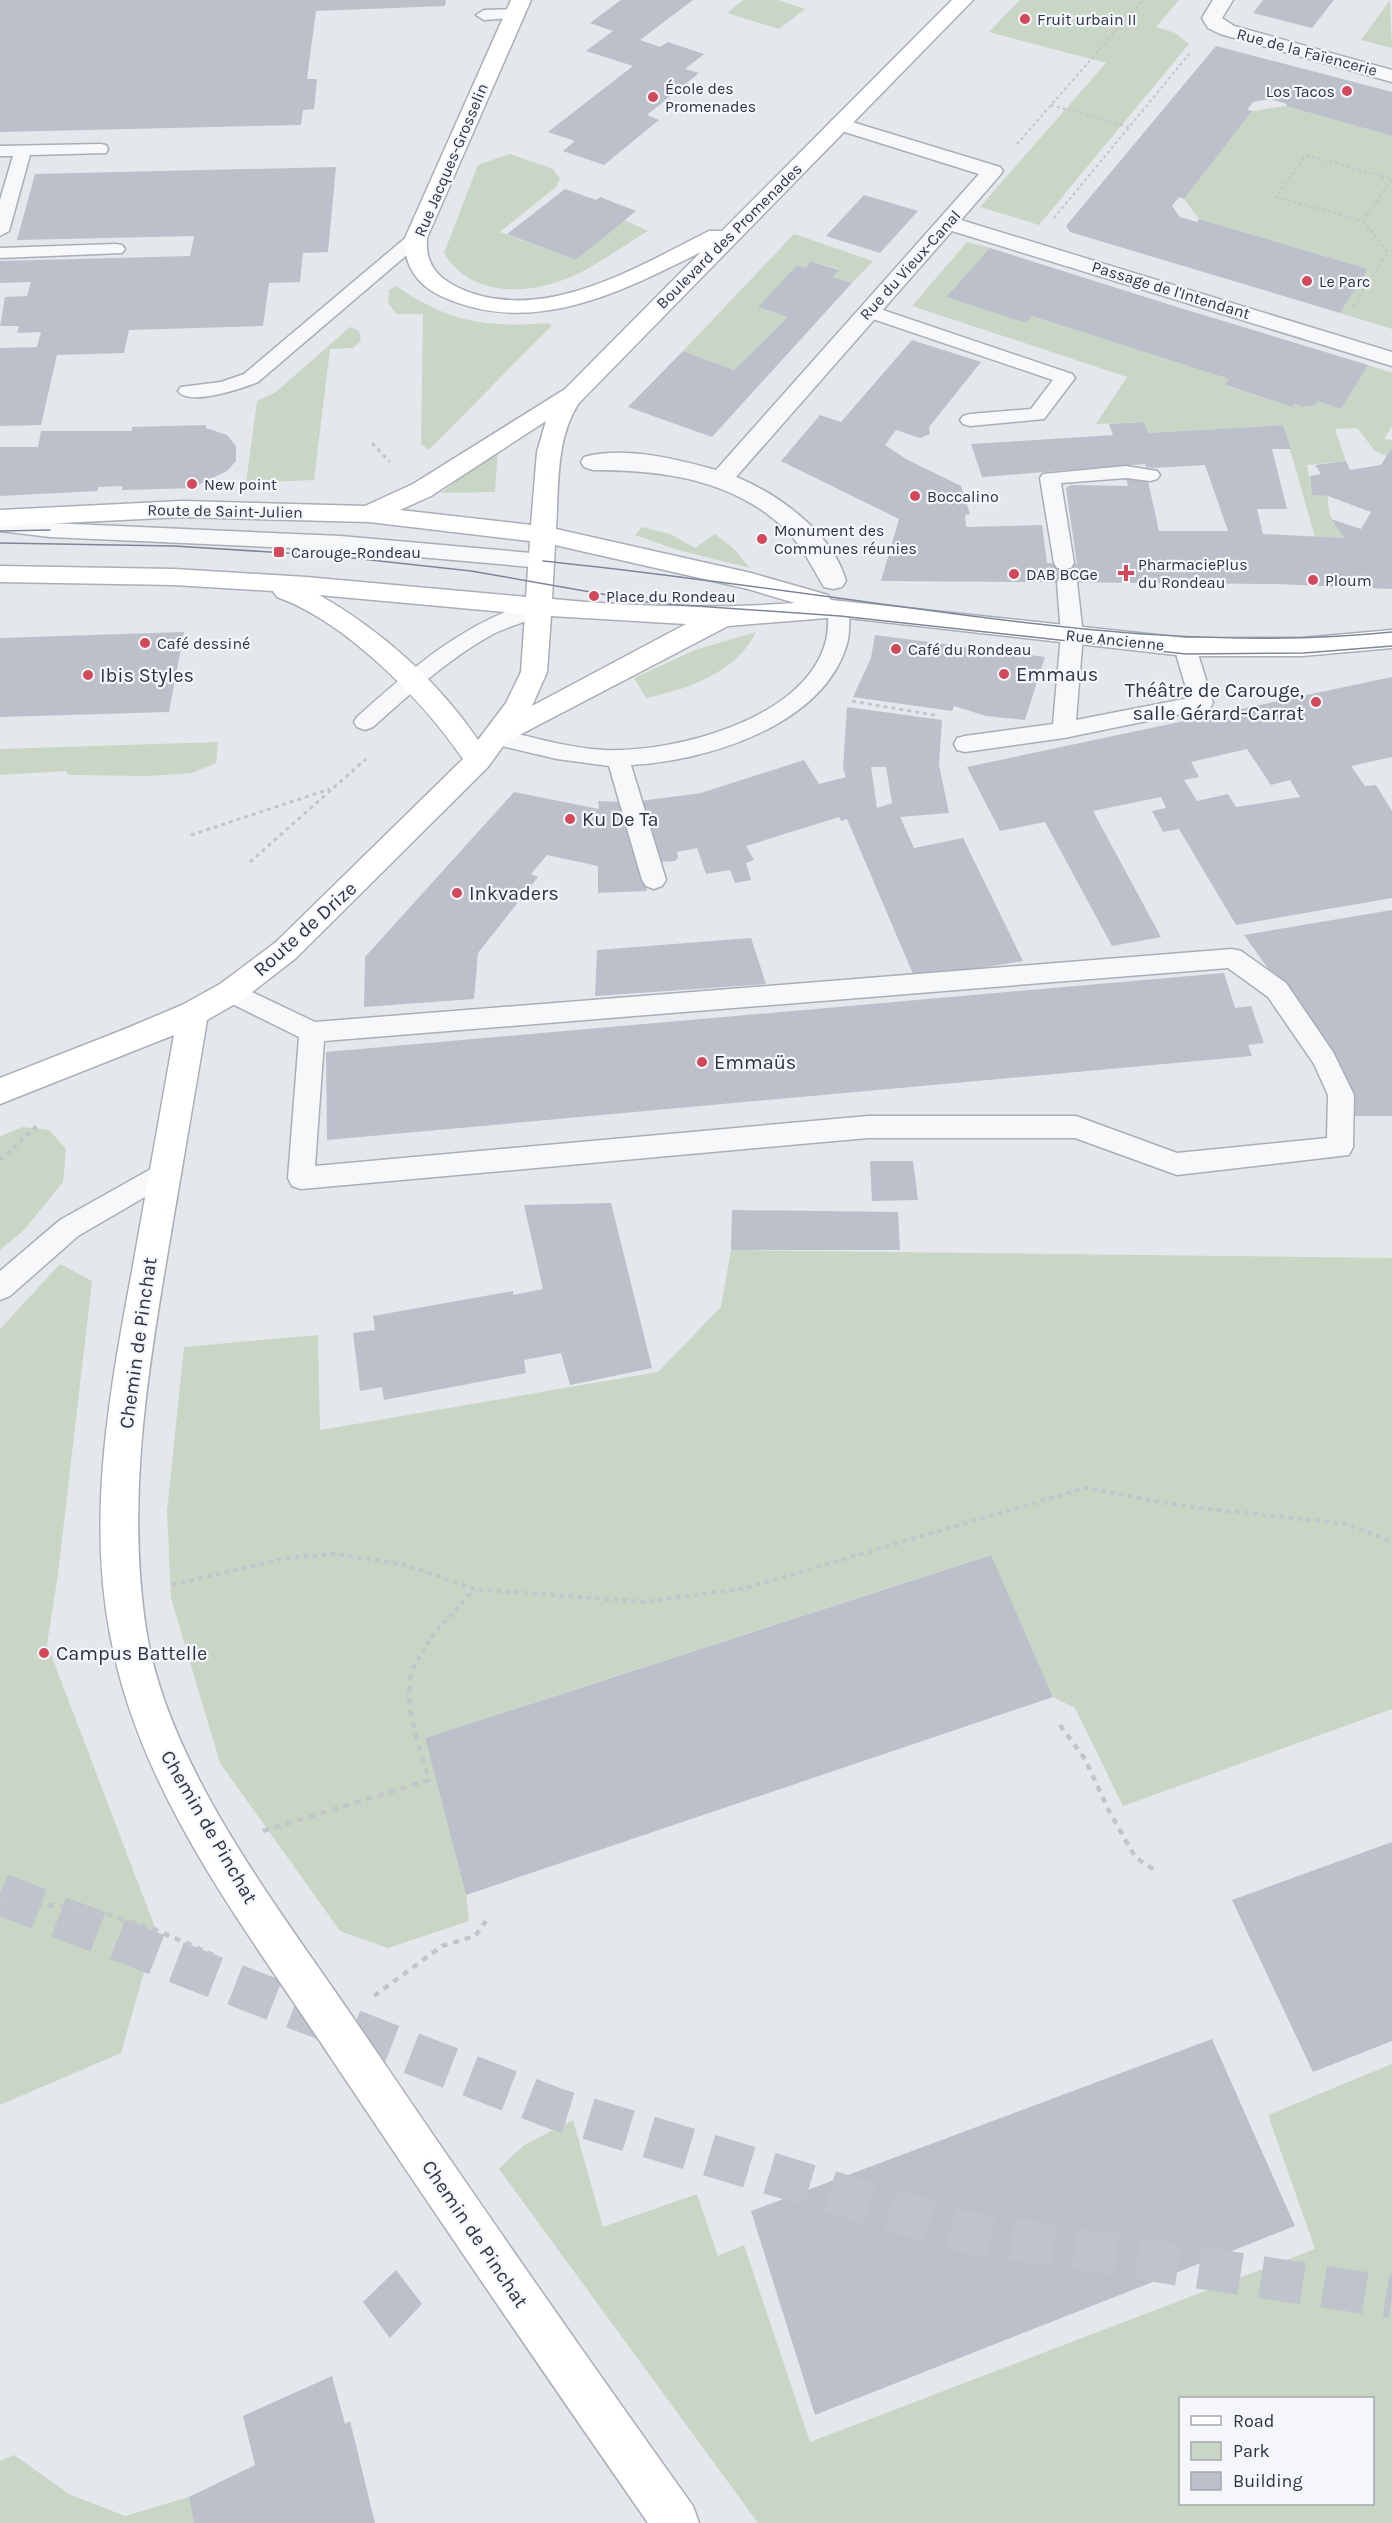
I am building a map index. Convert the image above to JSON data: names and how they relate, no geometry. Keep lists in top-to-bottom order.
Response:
{
  "streets": {
    "main road": [
      "Rue Jacques-Grosselin",
      "Boulevard des Promenades",
      "Route de Saint-Julien",
      "Rue Ancienne",
      "Route de Drize",
      "Chemin de Pinchat"
    ],
    "street": ["Rue de la Faïencerie", "Rue du Vieux-Canal", "Passage de l'Intendant"]
  },
  "crossings": [
    ["Rue Jacques-Grosselin", "Boulevard des Promenades"],
    ["Boulevard des Promenades", "Route de Saint-Julien"],
    ["Rue du Vieux-Canal", "Passage de l'Intendant"],
    ["Route de Drize", "Chemin de Pinchat"]
  ],
  "places": {
    "other": [
      "Fruit urbain II",
      "Los Tacos",
      "École des Promenades",
      "Le Parc",
      "New point",
      "Boccalino",
      "Monument des Communes réunies",
      "DAB BCGe",
      "Ploum",
      "Place du Rondeau",
      "Café dessiné",
      "Café du Rondeau",
      "Emmaus",
      "Ibis Styles",
      "Théâtre de Carouge, salle Gérard-Carrat",
      "Ku De Ta",
      "Inkvaders",
      "Emmaüs",
      "Campus Battelle"
    ],
    "transit": ["Carouge-Rondeau"],
    "health": ["PharmaciePlus du Rondeau"]
  },
  "legend": ["Road", "Park", "Building"]
}
